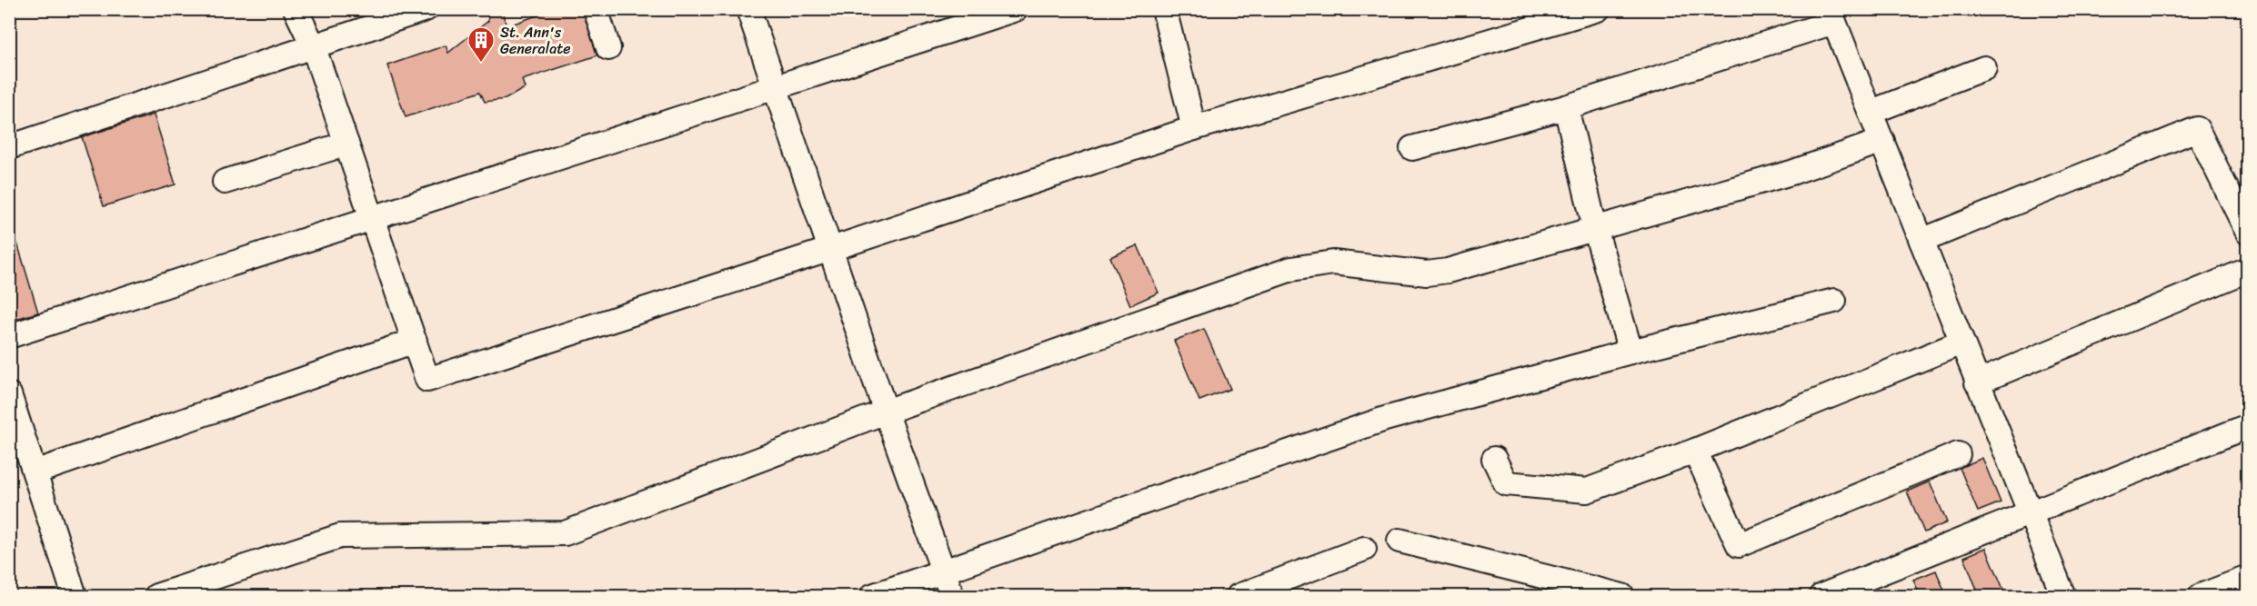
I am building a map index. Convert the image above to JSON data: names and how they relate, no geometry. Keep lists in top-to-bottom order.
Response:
{
  "places": {
    "building": ["St. Ann's Generalate"]
  }
}
